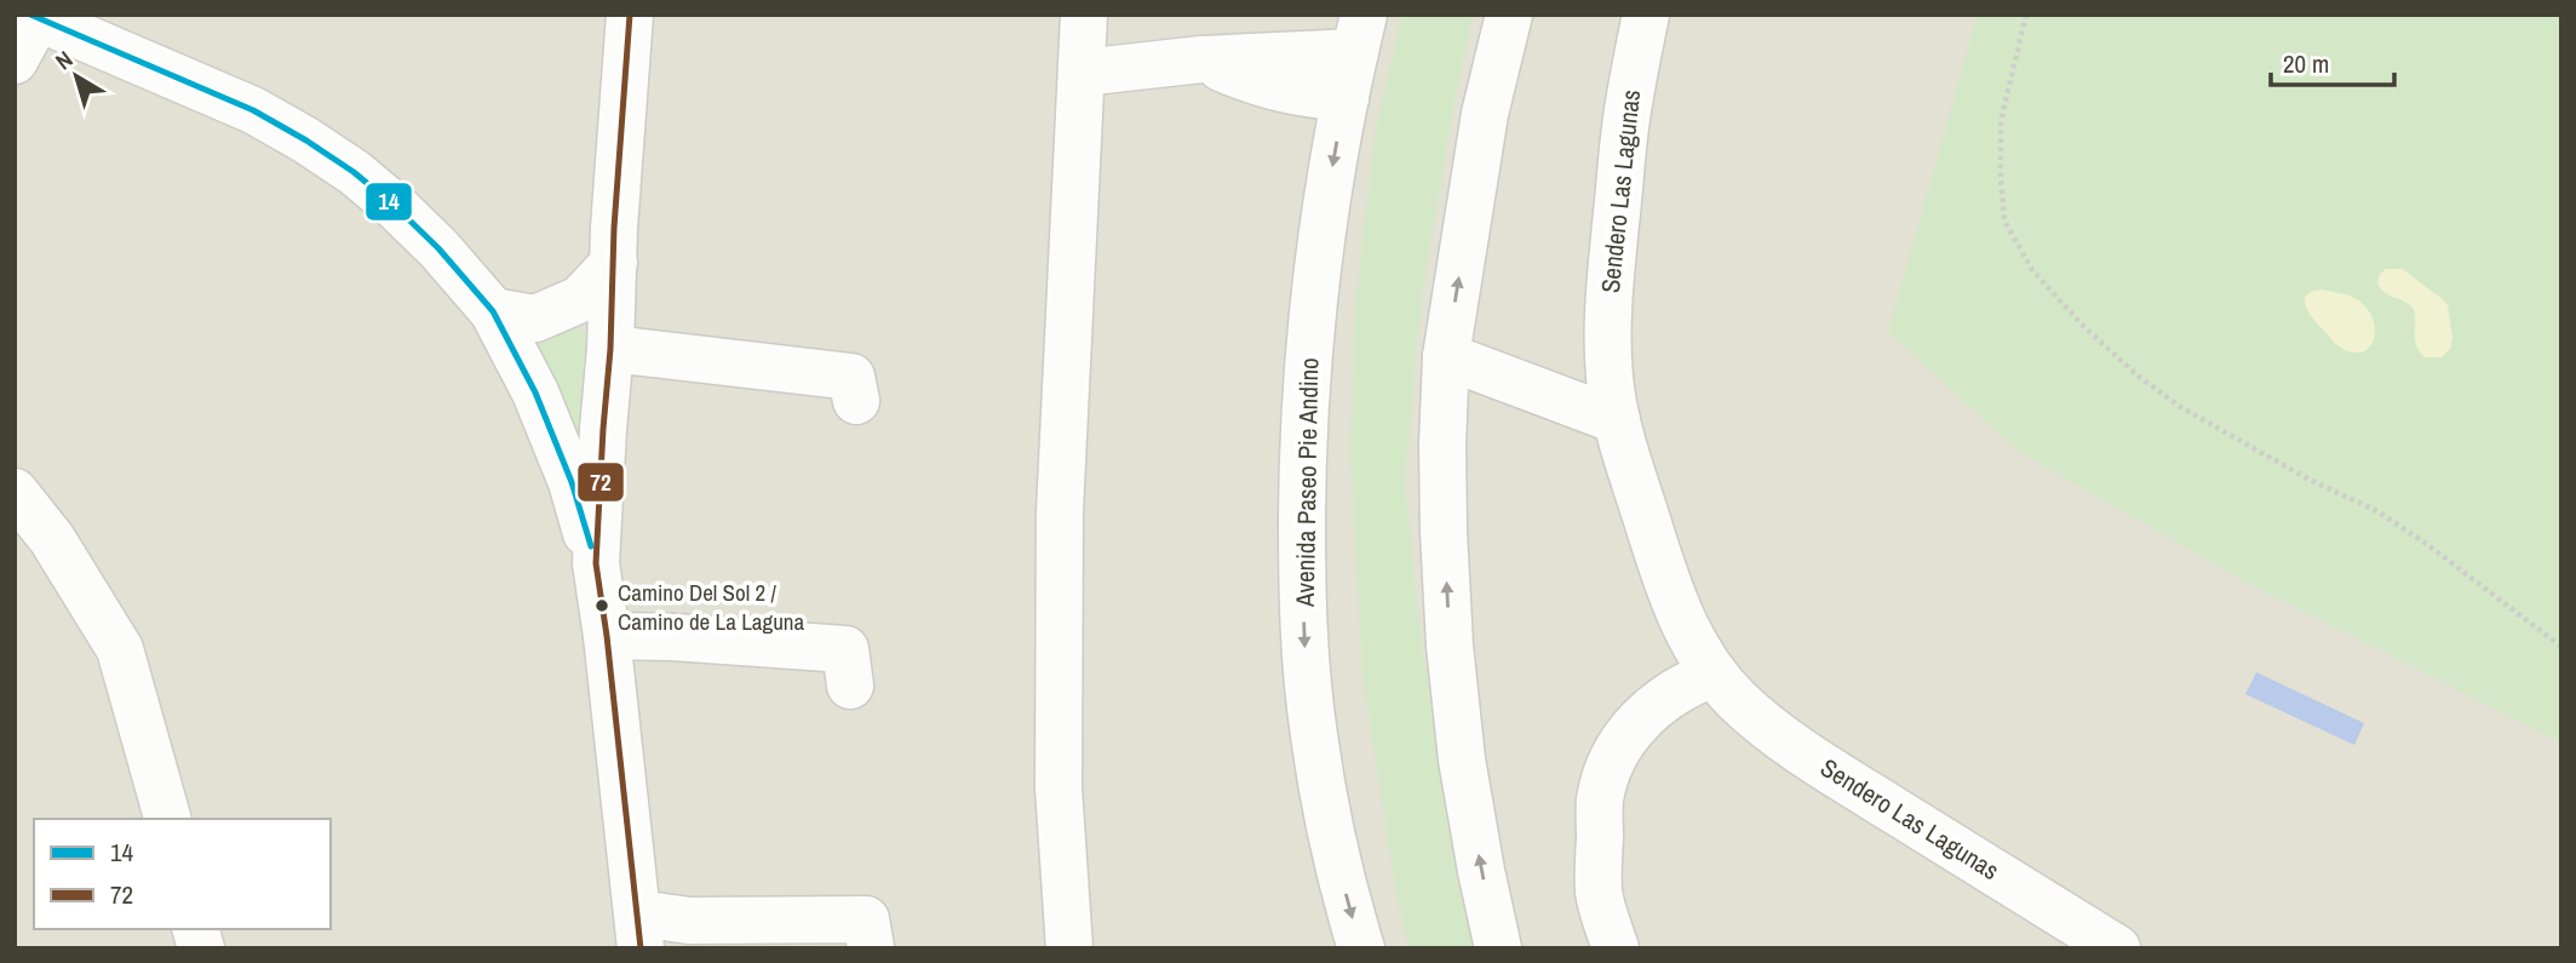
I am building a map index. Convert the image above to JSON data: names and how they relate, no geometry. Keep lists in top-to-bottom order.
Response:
{
  "streets": {
    "street": ["Sendero Las Lagunas", "Avenida Paseo Pie Andino"]
  },
  "places": ["Camino Del Sol 2 / Camino de La Laguna"],
  "lines": ["transit line 14", "transit line 72"],
  "legend": ["14", "72"],
  "scale_bar": "20 m",
  "north": "top left"
}
